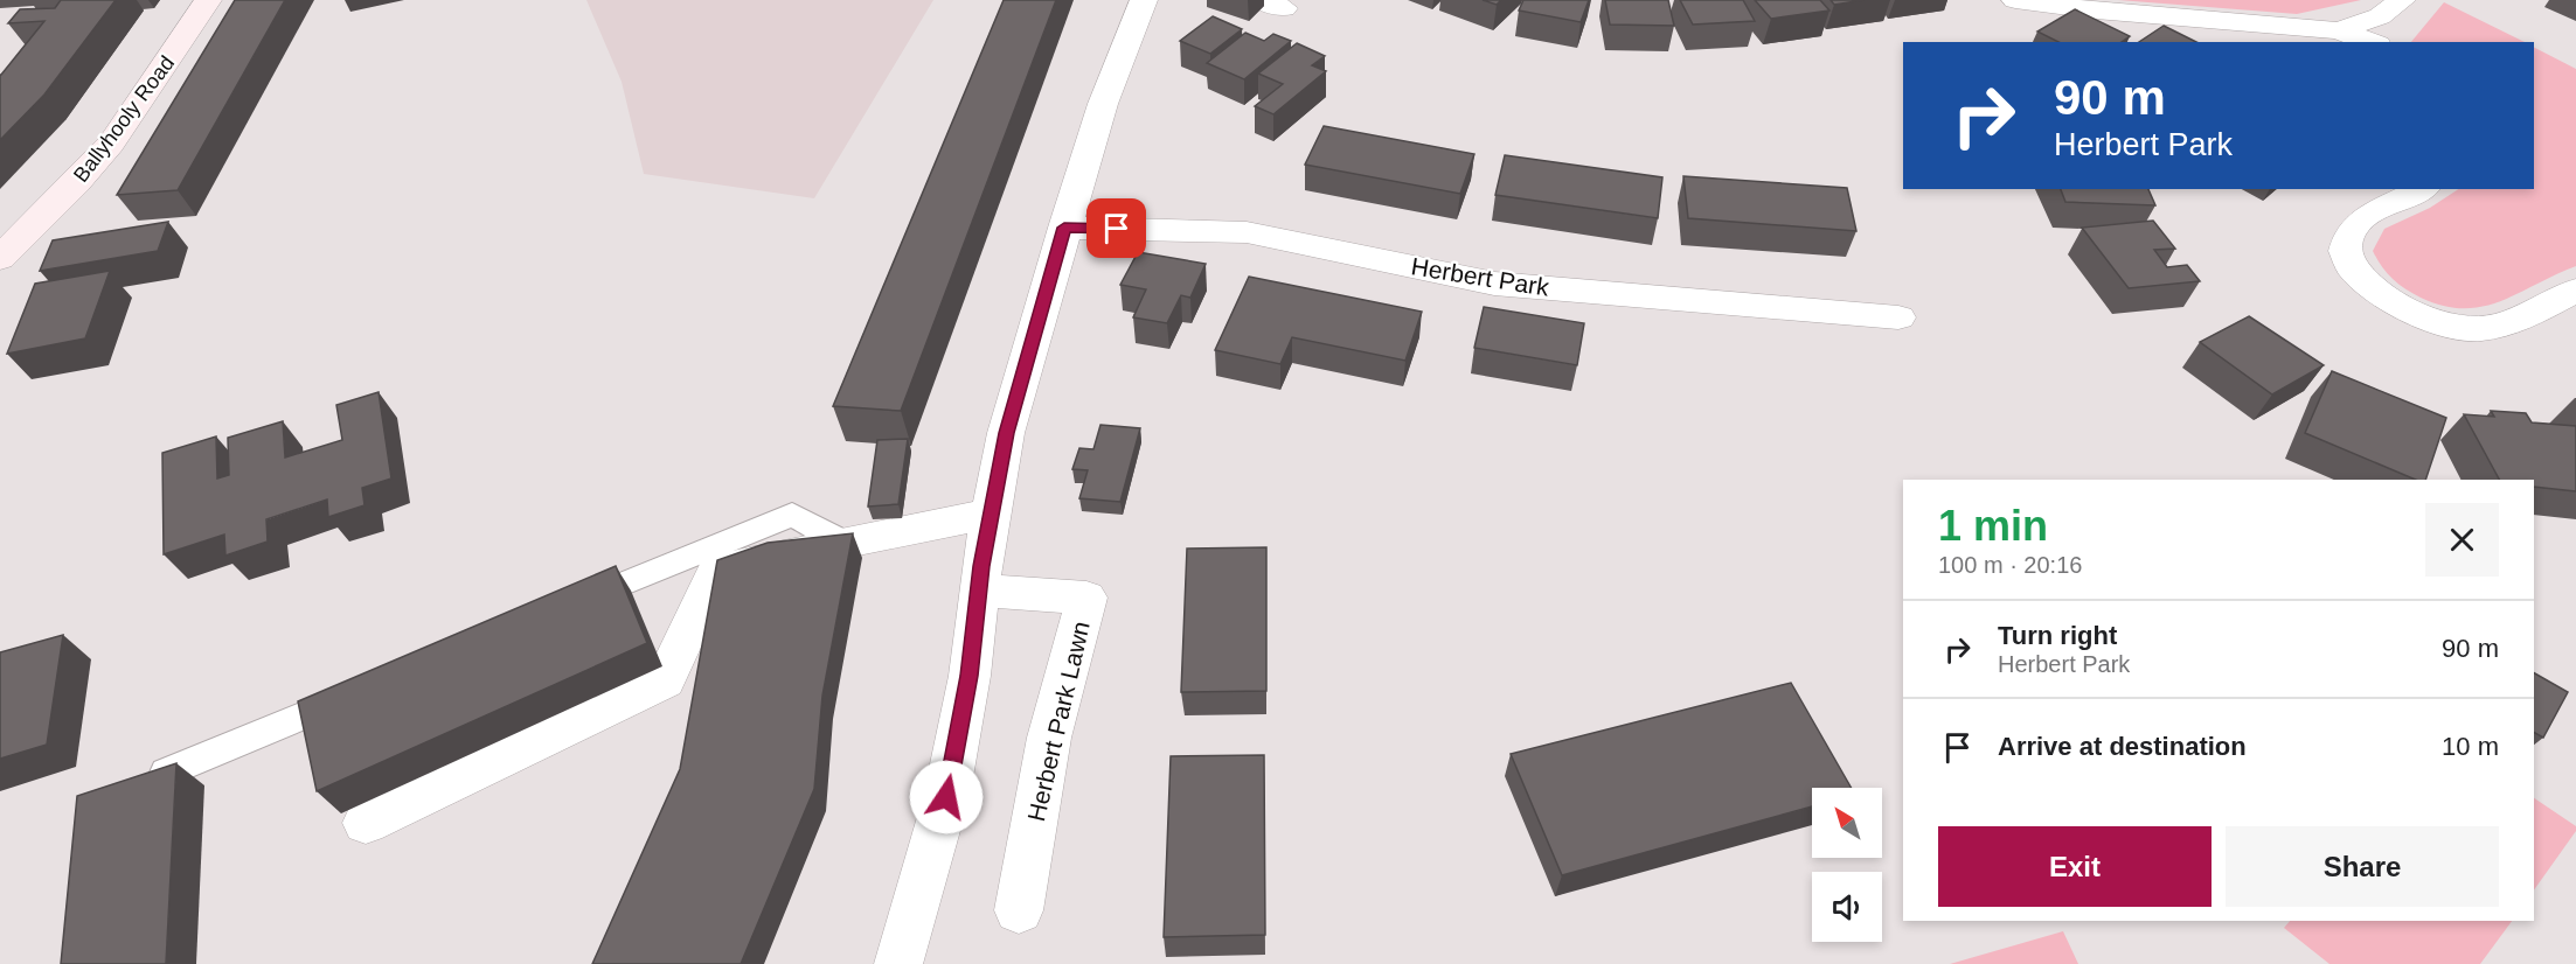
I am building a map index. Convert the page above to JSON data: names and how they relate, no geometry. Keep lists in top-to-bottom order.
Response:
{
  "streets": {
    "main road": ["Ballyhooly Road"],
    "street": ["Herbert Park", "Herbert Park Lawn"]
  },
  "north": "top left",
  "page": {
    "turn": ["90 m", "Herbert Park"],
    "heading": ["1 min", "100 m · 20:16"],
    "list": [
      {
        "name": "Turn right",
        "note": "Herbert Park",
        "value": "90 m"
      },
      {
        "name": "Arrive at destination",
        "value": "10 m"
      }
    ],
    "buttons": ["Exit", "Share"]
  }
}
